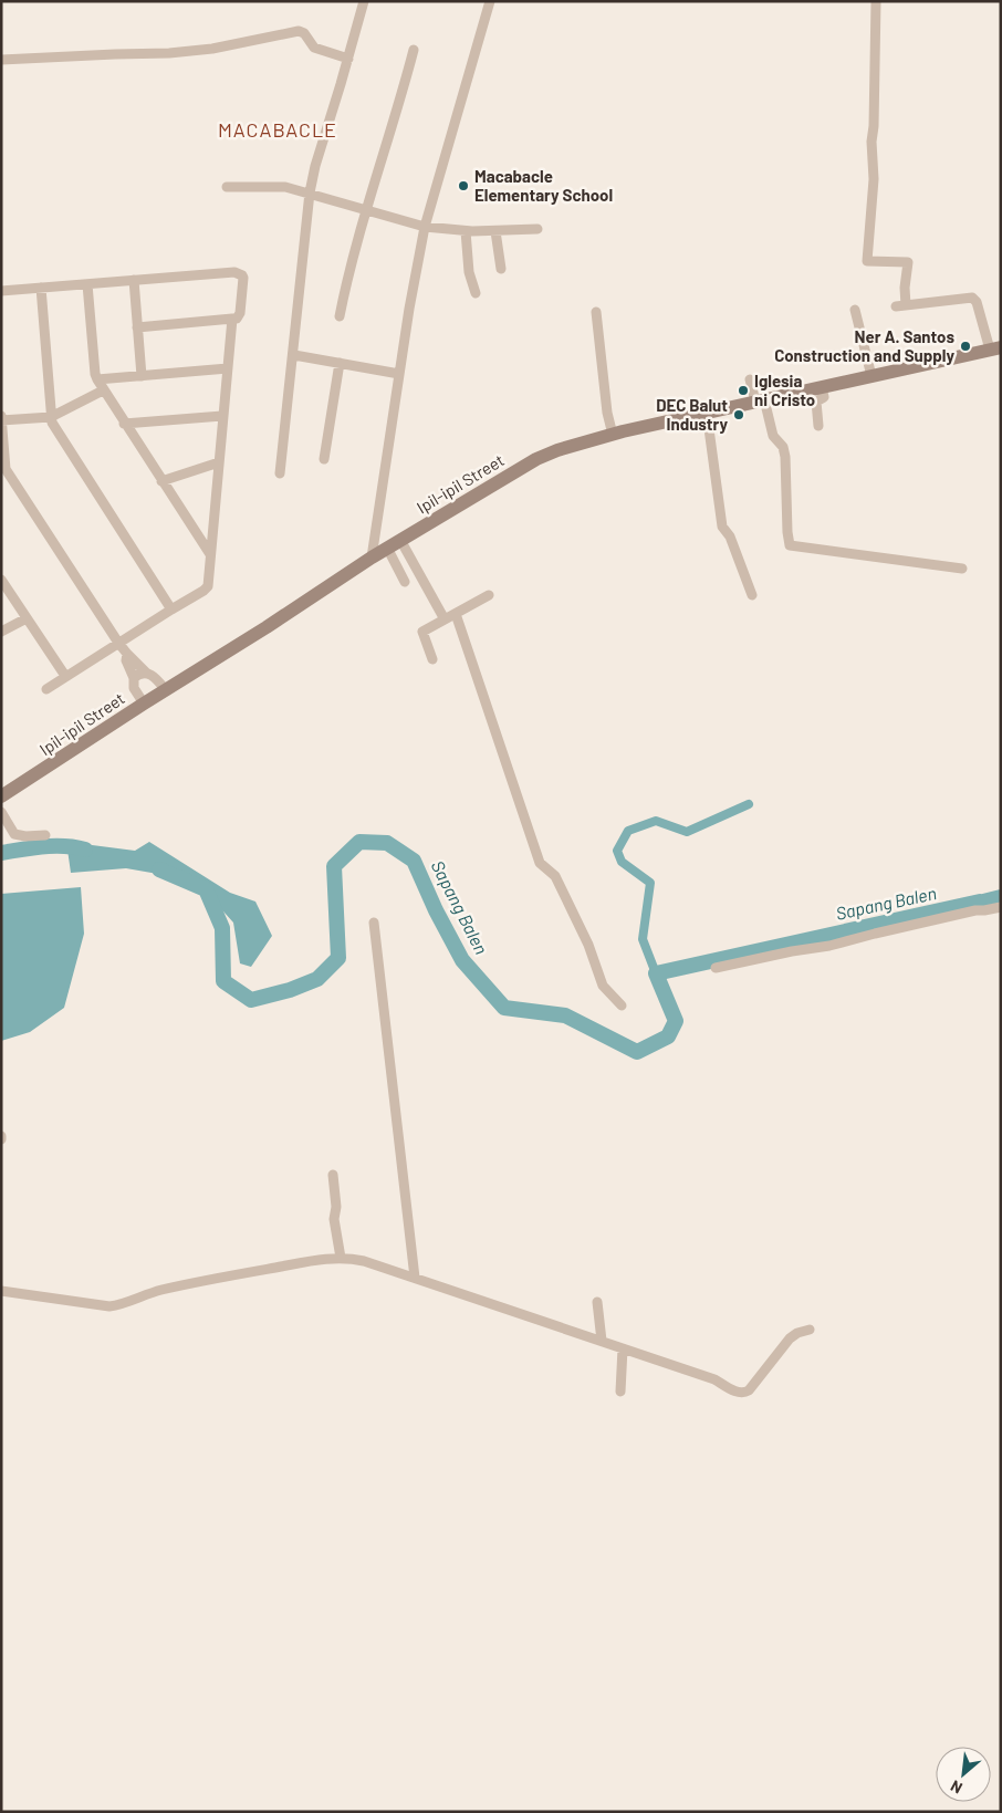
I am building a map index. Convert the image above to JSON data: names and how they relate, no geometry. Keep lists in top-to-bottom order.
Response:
{
  "streets": {
    "street": ["Ipil-ipil Street"]
  },
  "districts": ["MACABACLE"],
  "water": ["Sapang Balen"],
  "places": [
    "Macabacle Elementary School",
    "Ner A. Santos Construction and Supply",
    "Iglesia ni Cristo",
    "DEC Balut Industry"
  ],
  "north": "bottom left"
}
